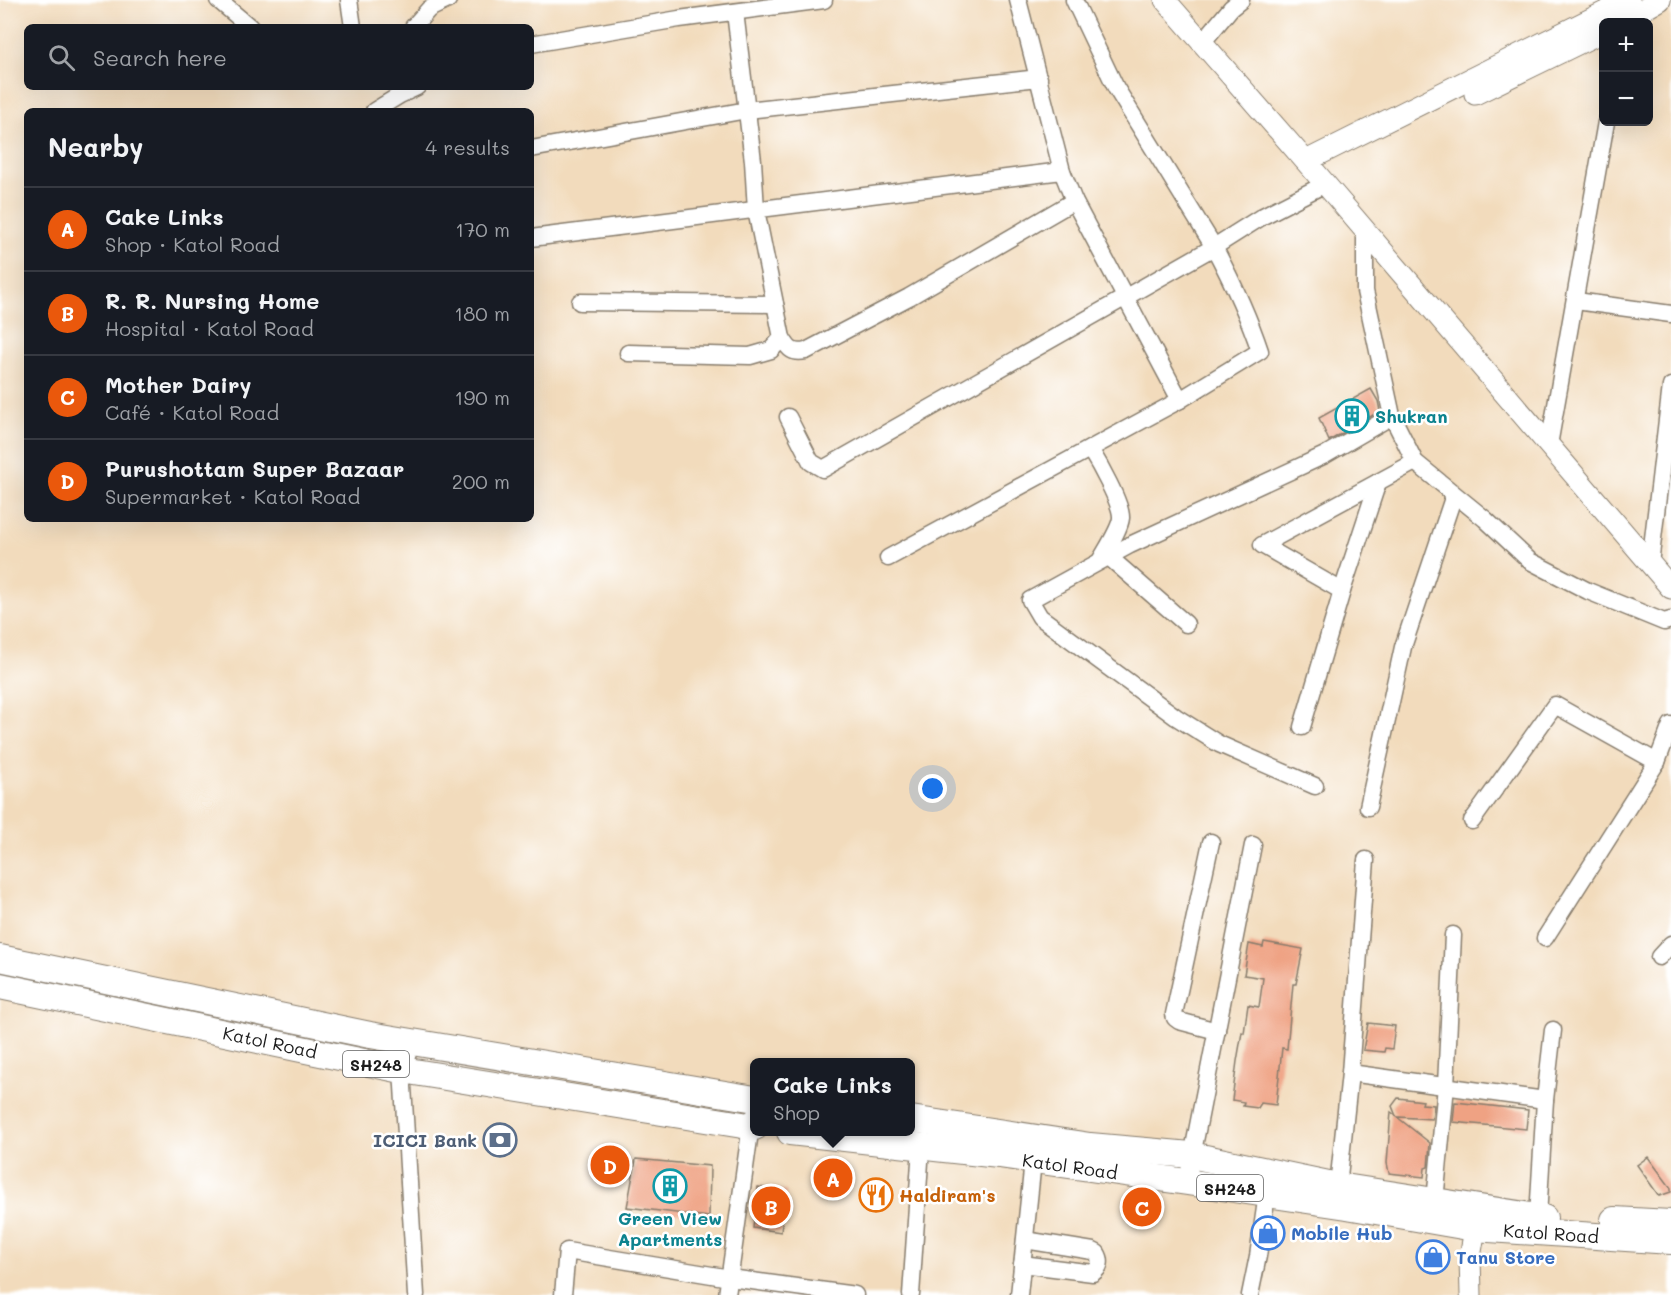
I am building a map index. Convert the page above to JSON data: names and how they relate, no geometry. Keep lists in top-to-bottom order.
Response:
{
  "streets": {
    "main road": ["Katol Road", "SH248"]
  },
  "places": {
    "building": ["Shukran", "Green View Apartments"],
    "bank": ["ICICI Bank"],
    "restaurant": ["Haldiram's"],
    "shop": ["Mobile Hub", "Tanu Store"]
  },
  "page": {
    "map_buttons": ["+", "−"],
    "search": "Search here",
    "heading": ["Nearby", "4 results"],
    "list": [
      {
        "mark": "A",
        "name": "Cake Links",
        "note": "Shop · Katol Road",
        "value": "170 m"
      },
      {
        "mark": "B",
        "name": "R. R. Nursing Home",
        "note": "Hospital · Katol Road",
        "value": "180 m"
      },
      {
        "mark": "C",
        "name": "Mother Dairy",
        "note": "Café · Katol Road",
        "value": "190 m"
      },
      {
        "mark": "D",
        "name": "Purushottam Super Bazaar",
        "note": "Supermarket · Katol Road",
        "value": "200 m"
      }
    ],
    "popup": ["Cake Links", "Shop"],
    "pins": [
      "D",
      "A",
      "B",
      "C"
    ]
  }
}
